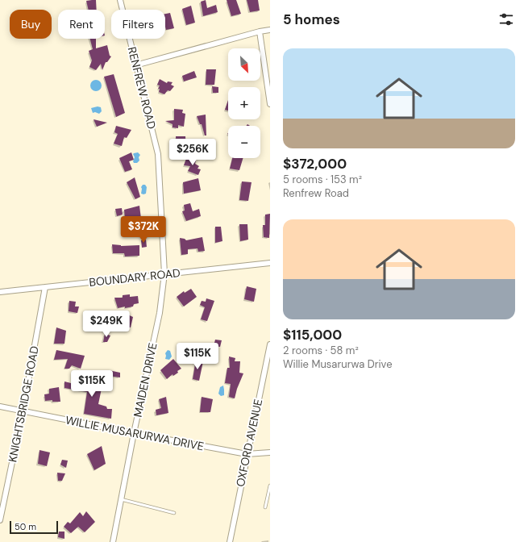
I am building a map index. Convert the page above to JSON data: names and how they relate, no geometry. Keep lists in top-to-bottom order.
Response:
{
  "streets": {
    "street": [
      "RENFREW ROAD",
      "BOUNDARY ROAD",
      "MAIDEN DRIVE",
      "KNIGHTSBRIDGE ROAD",
      "WILLIE MUSARURWA DRIVE",
      "OXFORD AVENUE"
    ]
  },
  "crossings": [
    ["RENFREW ROAD", "BOUNDARY ROAD"],
    ["RENFREW ROAD", "MAIDEN DRIVE"],
    ["BOUNDARY ROAD", "MAIDEN DRIVE"],
    ["BOUNDARY ROAD", "KNIGHTSBRIDGE ROAD"],
    ["MAIDEN DRIVE", "WILLIE MUSARURWA DRIVE"],
    ["KNIGHTSBRIDGE ROAD", "WILLIE MUSARURWA DRIVE"],
    ["WILLIE MUSARURWA DRIVE", "OXFORD AVENUE"]
  ],
  "scale_bar": "50 m",
  "north": "bottom right",
  "page": {
    "heading": "5 homes",
    "chip": ["Buy", "Rent", "Filters"],
    "list": [
      {
        "name": "$372,000",
        "note": "5 rooms · 153 m² · Renfrew Road"
      },
      {
        "name": "$115,000",
        "note": "2 rooms · 58 m² · Willie Musarurwa Drive"
      }
    ],
    "map_buttons": ["+", "−"],
    "price": [
      "$256K",
      "$372K",
      "$249K",
      "$115K",
      "$115K"
    ],
    "scale": "50 m"
  }
}
